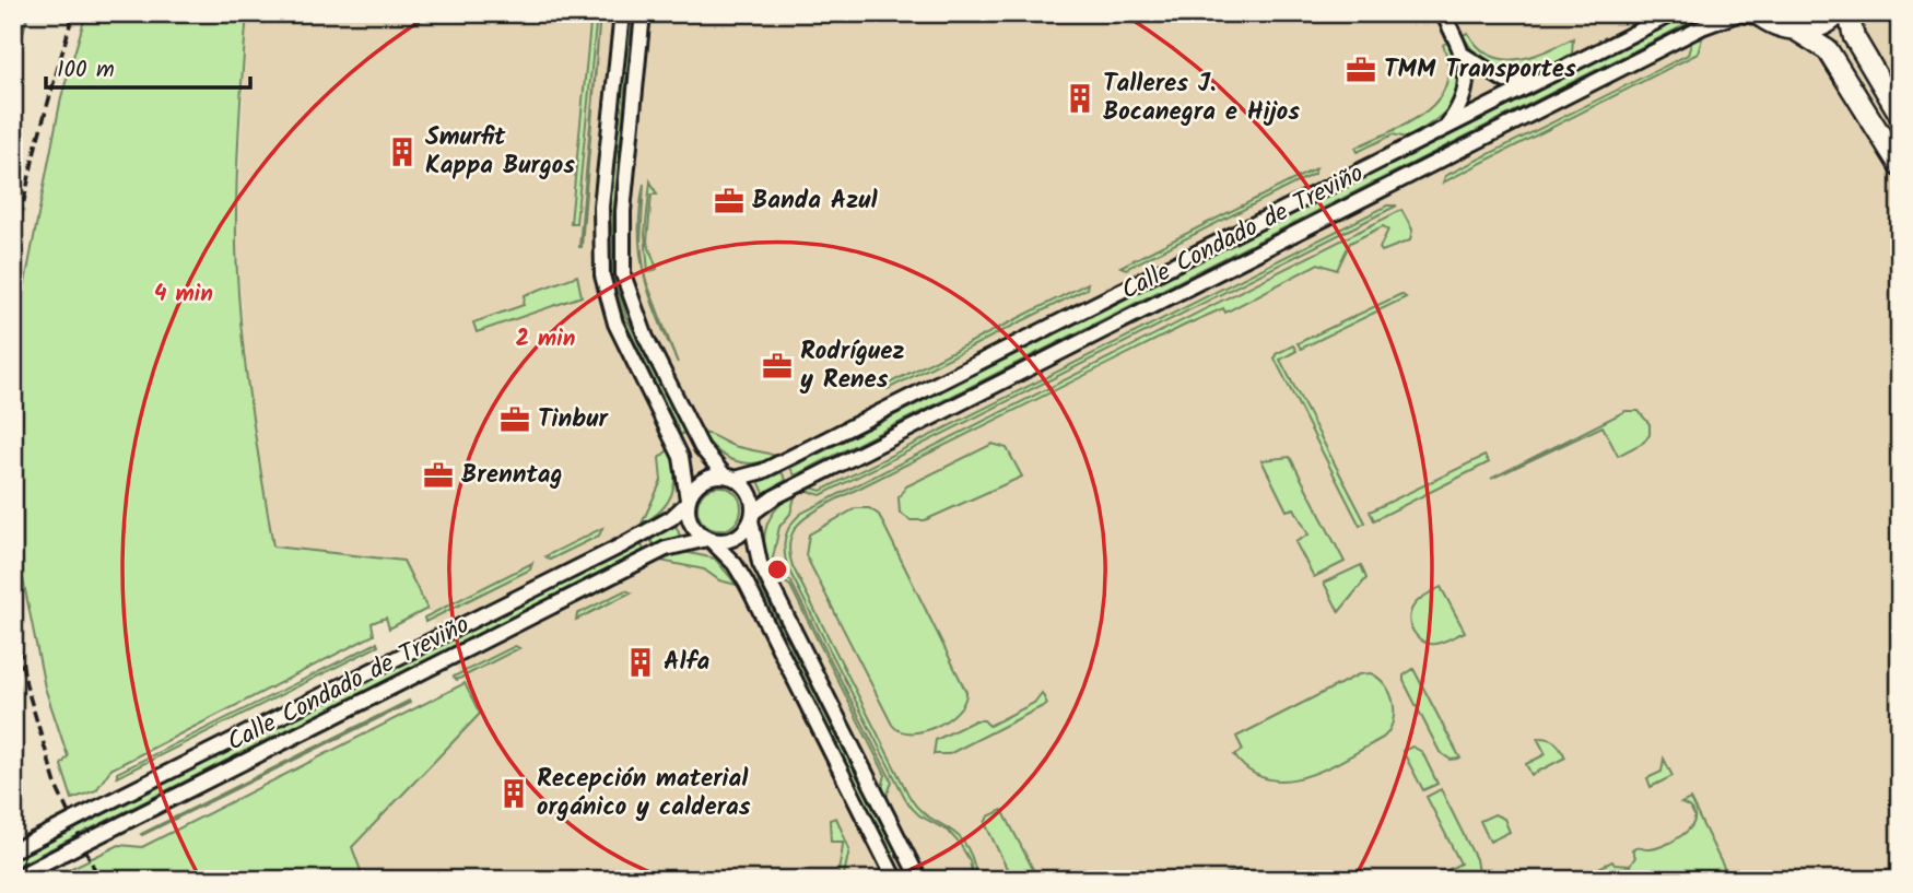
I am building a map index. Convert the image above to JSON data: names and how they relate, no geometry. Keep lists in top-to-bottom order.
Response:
{
  "streets": {
    "street": ["Calle Condado de Treviño"]
  },
  "places": {
    "office": [
      "TMM Transportes",
      "Banda Azul",
      "Rodríguez y Renes",
      "Tinbur",
      "Brenntag"
    ],
    "building": [
      "Talleres J. Bocanegra e Hijos",
      "Smurfit Kappa Burgos",
      "Alfa",
      "Recepción material orgánico y calderas"
    ]
  },
  "scale_bar": "100 m",
  "rings": ["4 min", "2 min"]
}
